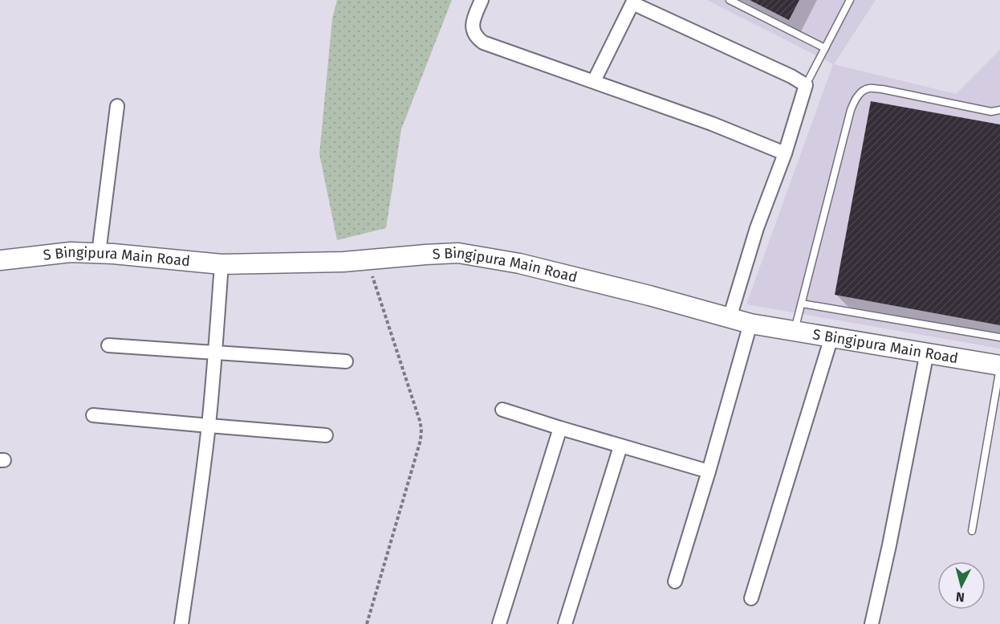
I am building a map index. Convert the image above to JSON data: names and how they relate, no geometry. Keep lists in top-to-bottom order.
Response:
{
  "streets": {
    "street": ["S Bingipura Main Road"]
  },
  "north": "bottom"
}
